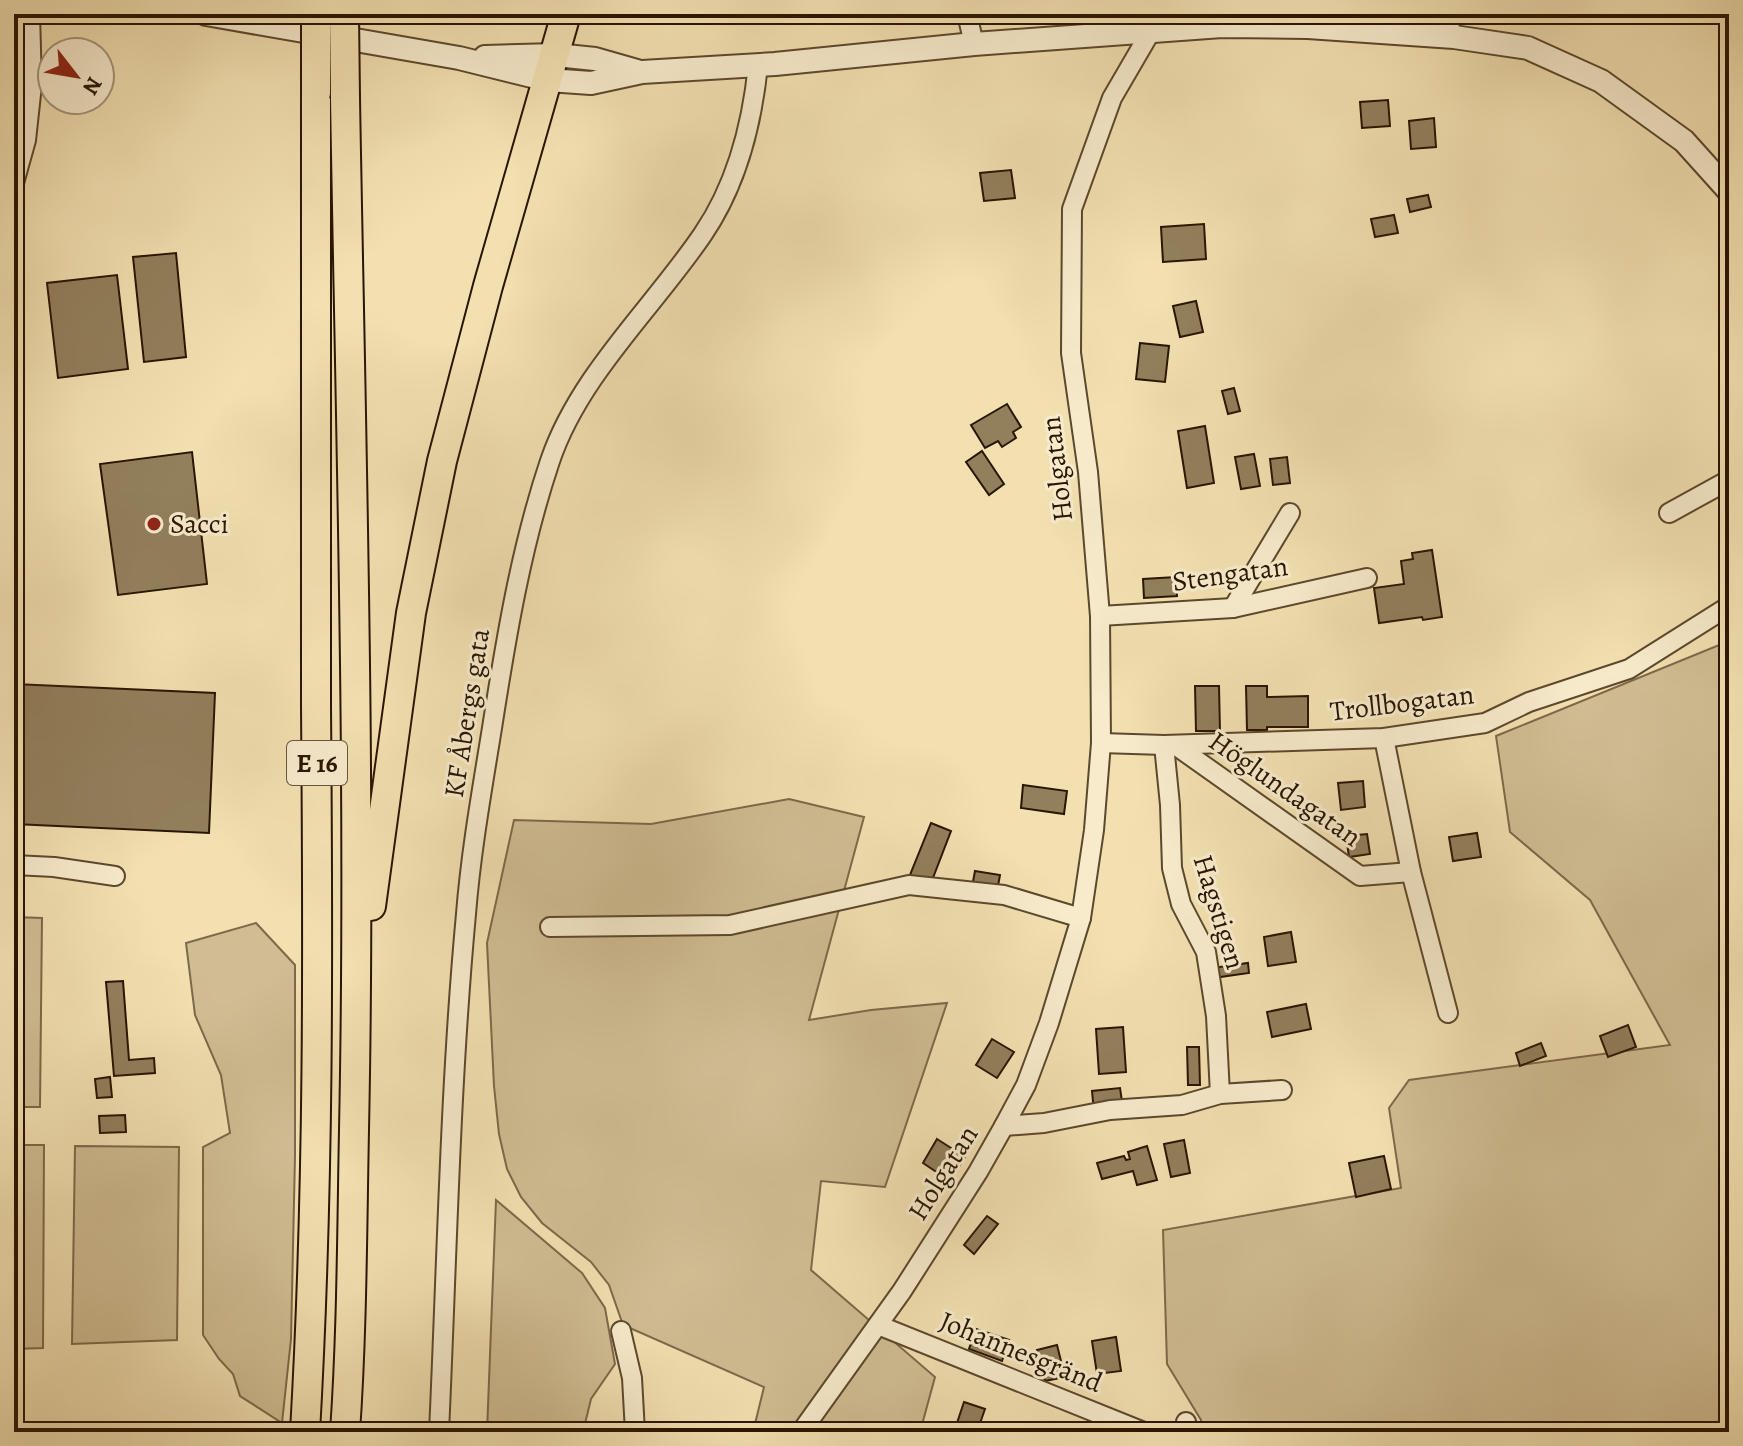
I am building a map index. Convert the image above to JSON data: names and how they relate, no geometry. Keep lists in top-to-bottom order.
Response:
{
  "streets": {
    "highway": ["E 16"],
    "street": [
      "Holgatan",
      "Stengatan",
      "Trollbogatan",
      "KF Åbergs gata",
      "Höglundagatan",
      "Hagstigen",
      "Johannesgränd"
    ]
  },
  "crossings": [
    ["Holgatan", "Stengatan"],
    ["Holgatan", "Trollbogatan"],
    ["Holgatan", "Johannesgränd"],
    ["Trollbogatan", "Höglundagatan"],
    ["Trollbogatan", "Hagstigen"],
    ["Höglundagatan", "Hagstigen"]
  ],
  "places": ["Sacci"],
  "north": "bottom right"
}
